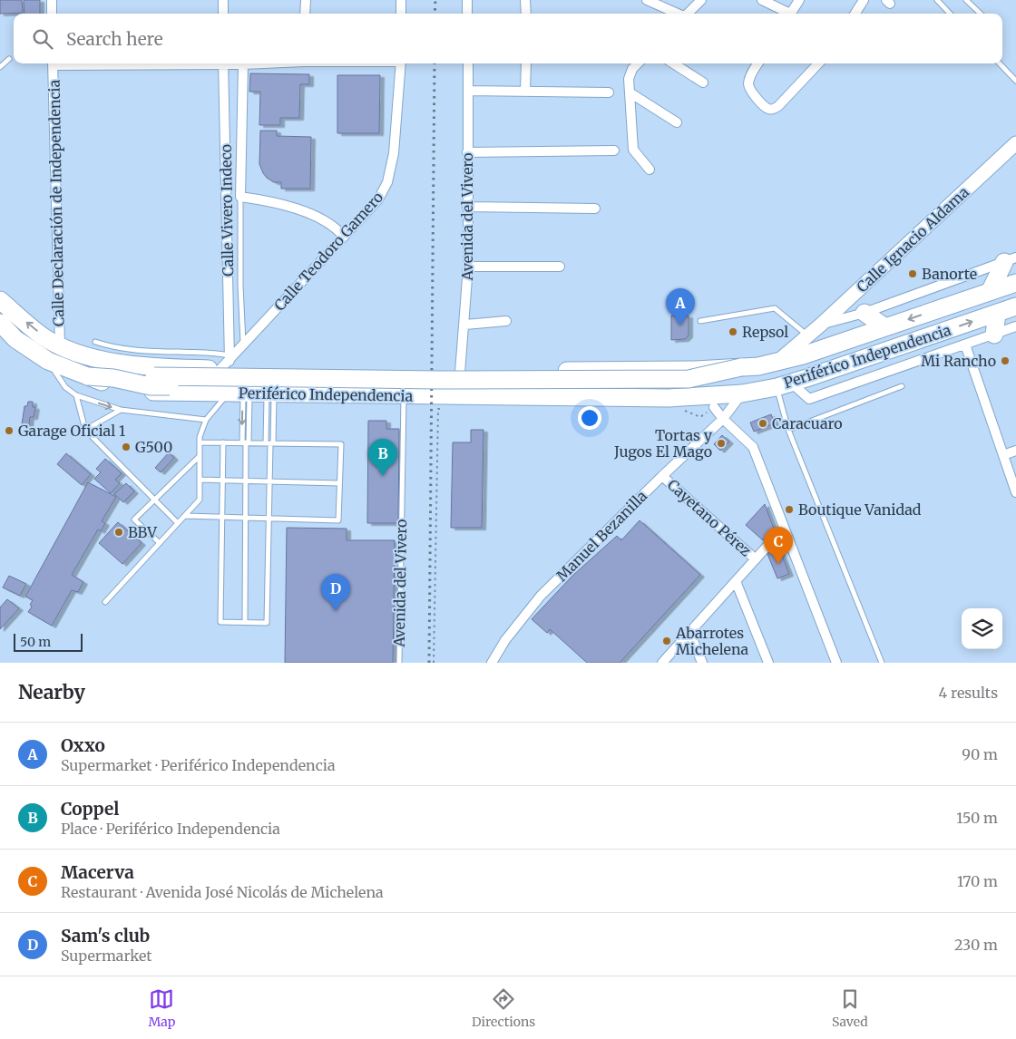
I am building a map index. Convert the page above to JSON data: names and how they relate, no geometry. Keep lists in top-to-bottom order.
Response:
{
  "streets": {
    "highway": ["Periférico Independencia"],
    "street": [
      "Calle Declaración de Independencia",
      "Calle Vivero Indeco",
      "Avenida del Vivero",
      "Calle Ignacio Aldama",
      "Calle Teodoro Gamero",
      "Cayetano Pérez",
      "Manuel Bezanilla"
    ]
  },
  "crossings": [
    ["Calle Declaración de Independencia", "Periférico Independencia"],
    ["Calle Vivero Indeco", "Calle Teodoro Gamero"],
    ["Calle Vivero Indeco", "Periférico Independencia"],
    ["Avenida del Vivero", "Periférico Independencia"],
    ["Calle Ignacio Aldama", "Periférico Independencia"],
    ["Calle Teodoro Gamero", "Periférico Independencia"],
    ["Periférico Independencia", "Manuel Bezanilla"],
    ["Cayetano Pérez", "Manuel Bezanilla"]
  ],
  "places": [
    "Banorte",
    "Repsol",
    "Mi Rancho",
    "Caracuaro",
    "Garage Oficial 1",
    "Tortas y Jugos El Mago",
    "G500",
    "Boutique Vanidad",
    "BBV",
    "Abarrotes Michelena"
  ],
  "scale_bar": "50 m",
  "page": {
    "search": "Search here",
    "pins": [
      "A",
      "B",
      "C",
      "D"
    ],
    "scale": "50 m",
    "heading": ["Nearby", "4 results"],
    "list": [
      {
        "mark": "A",
        "name": "Oxxo",
        "note": "Supermarket · Periférico Independencia",
        "value": "90 m"
      },
      {
        "mark": "B",
        "name": "Coppel",
        "note": "Place · Periférico Independencia",
        "value": "150 m"
      },
      {
        "mark": "C",
        "name": "Macerva",
        "note": "Restaurant · Avenida José Nicolás de Michelena",
        "value": "170 m"
      },
      {
        "mark": "D",
        "name": "Sam's club",
        "note": "Supermarket",
        "value": "230 m"
      }
    ],
    "nav": ["Map", "Directions", "Saved"]
  }
}
